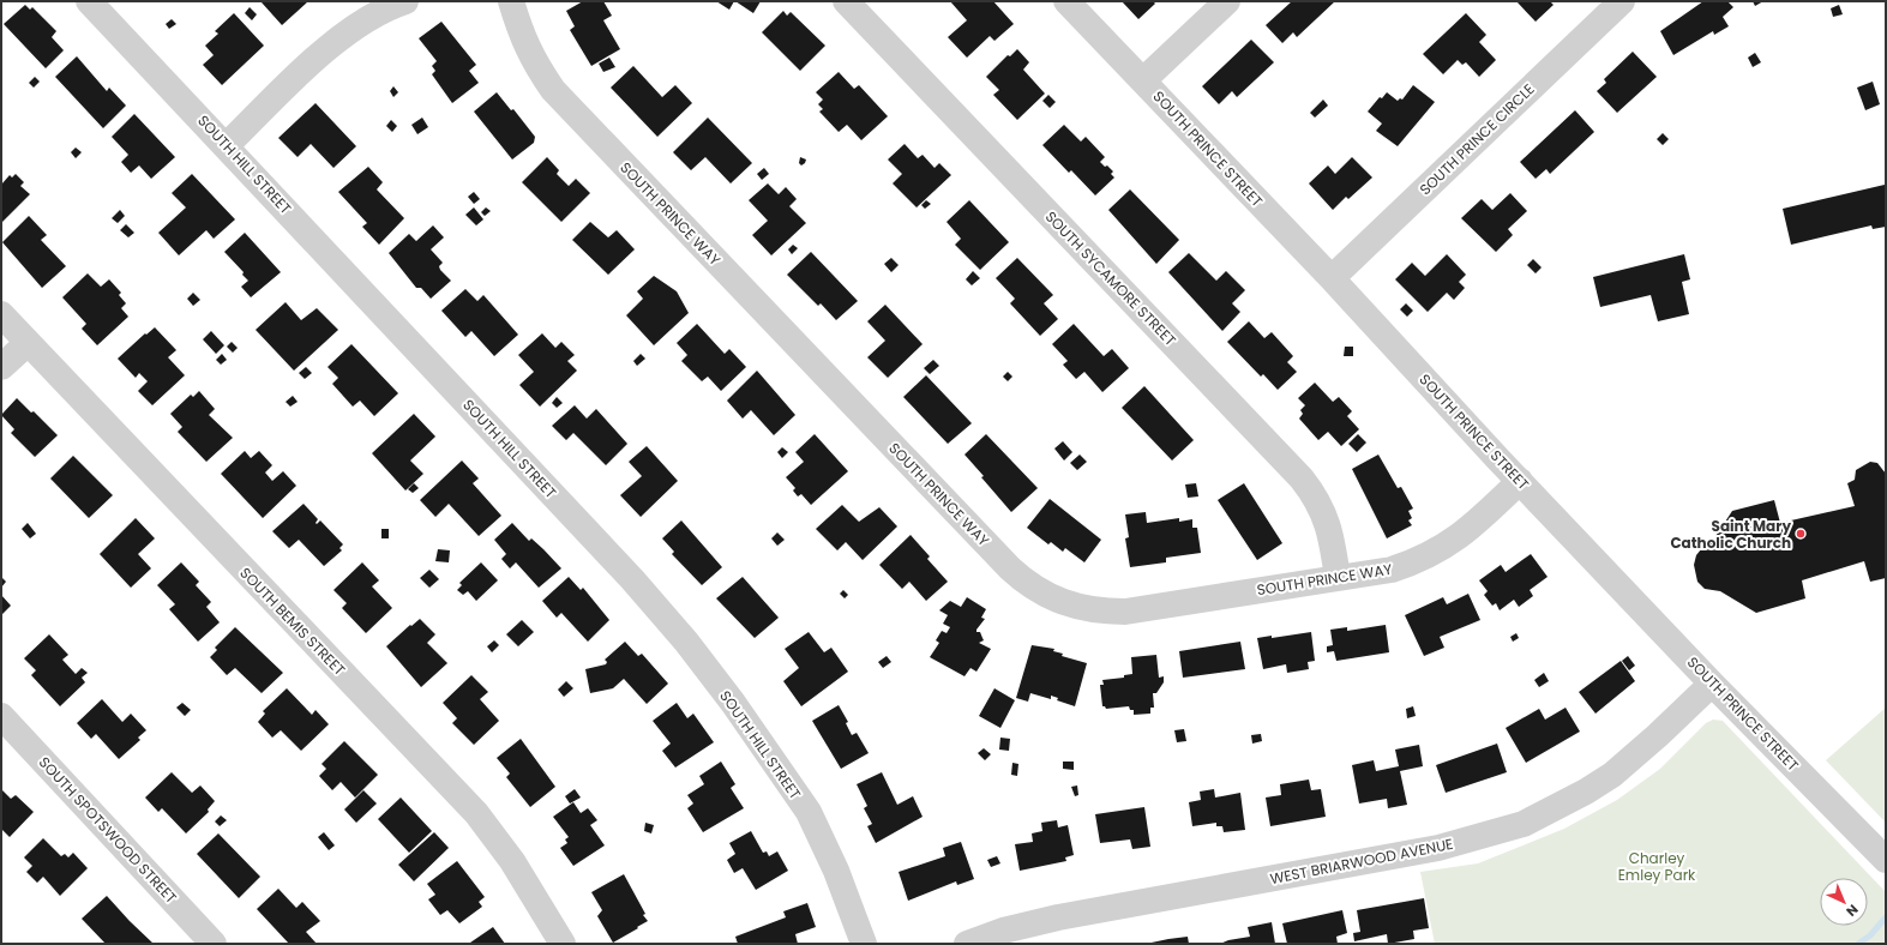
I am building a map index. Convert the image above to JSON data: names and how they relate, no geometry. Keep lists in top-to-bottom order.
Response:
{
  "streets": {
    "street": [
      "SOUTH PRINCE CIRCLE",
      "SOUTH PRINCE STREET",
      "SOUTH HILL STREET",
      "SOUTH PRINCE WAY",
      "SOUTH SYCAMORE STREET",
      "SOUTH BEMIS STREET",
      "SOUTH SPOTSWOOD STREET",
      "WEST BRIARWOOD AVENUE"
    ]
  },
  "crossings": [
    ["SOUTH PRINCE CIRCLE", "SOUTH PRINCE STREET"],
    ["SOUTH PRINCE STREET", "SOUTH PRINCE WAY"],
    ["SOUTH PRINCE STREET", "WEST BRIARWOOD AVENUE"],
    ["SOUTH PRINCE WAY", "SOUTH SYCAMORE STREET"]
  ],
  "parks": ["Charley Emley Park"],
  "places": ["Saint Mary Catholic Church"],
  "north": "bottom right"
}
